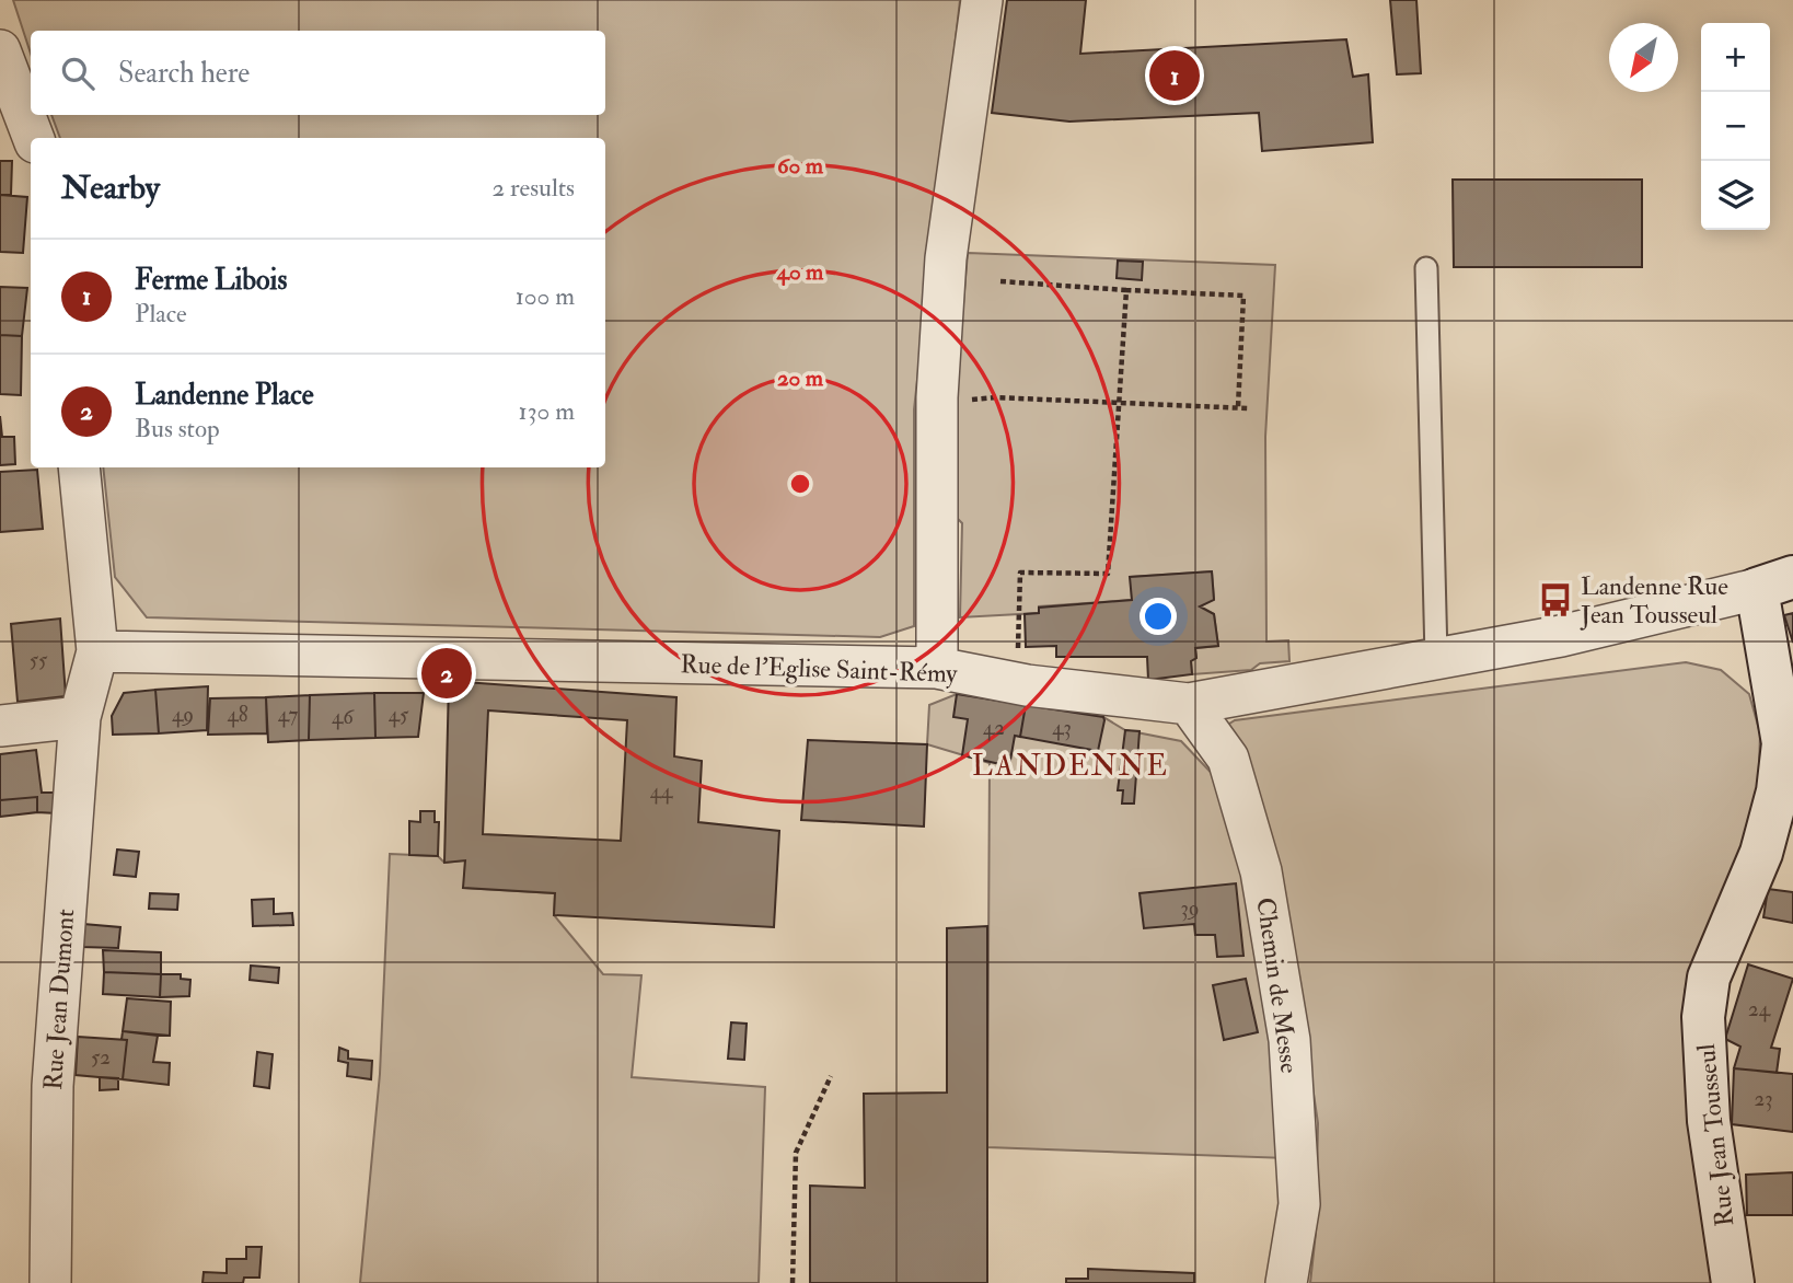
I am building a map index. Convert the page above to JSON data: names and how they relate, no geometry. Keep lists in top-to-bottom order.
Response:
{
  "streets": {
    "street": [
      "Rue de l'Eglise Saint-Rémy",
      "Chemin de Messe",
      "Rue Jean Dumont",
      "Rue Jean Tousseul"
    ]
  },
  "crossings": [
    ["Rue de l'Eglise Saint-Rémy", "Chemin de Messe"],
    ["Rue de l'Eglise Saint-Rémy", "Rue Jean Dumont"],
    ["Rue de l'Eglise Saint-Rémy", "Rue Jean Tousseul"]
  ],
  "districts": ["LANDENNE"],
  "places": {
    "bus stop": ["Landenne Rue Jean Tousseul"]
  },
  "house_numbers": [
    "55",
    "49",
    "48",
    "47",
    "45",
    "46",
    "42",
    "43",
    "44",
    "39",
    "24",
    "52",
    "23"
  ],
  "north": "bottom left",
  "page": {
    "map_buttons": ["+", "−"],
    "search": "Search here",
    "pins": ["1", "2"],
    "heading": ["Nearby", "2 results"],
    "list": [
      {
        "mark": "1",
        "name": "Ferme Libois",
        "note": "Place",
        "value": "100 m"
      },
      {
        "mark": "2",
        "name": "Landenne Place",
        "note": "Bus stop",
        "value": "130 m"
      }
    ]
  },
  "rings": ["60 m", "40 m", "20 m"]
}
